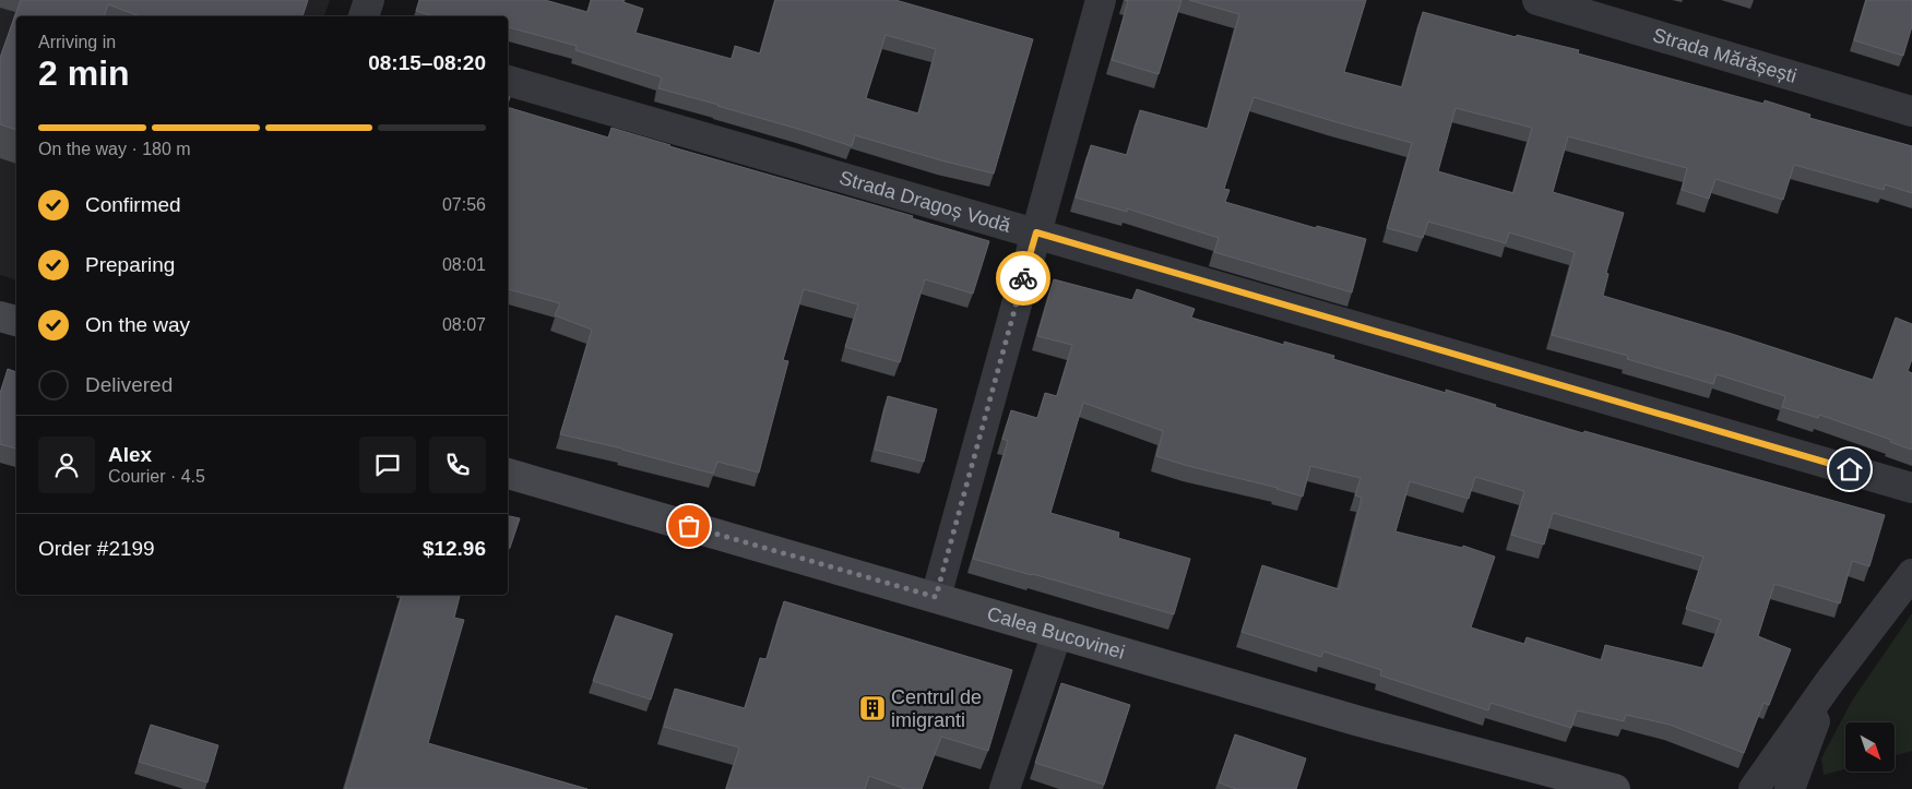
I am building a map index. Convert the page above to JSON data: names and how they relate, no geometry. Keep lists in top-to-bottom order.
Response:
{
  "streets": {
    "main road": ["Calea Bucovinei"],
    "street": ["Strada Mărășești", "Strada Dragoș Vodă"]
  },
  "places": {
    "building": ["Centrul de imigranti"]
  },
  "north": "bottom right",
  "page": {
    "heading": ["2 min", "Arriving in", "08:15–08:20"],
    "panel": [
      "Alex",
      "Courier · 4.5",
      "Order #2199",
      "$12.96"
    ],
    "bar": "On the way · 180 m",
    "list": [
      ["Confirmed", "07:56"],
      ["Preparing", "08:01"],
      ["On the way", "08:07"],
      "Delivered"
    ]
  }
}
